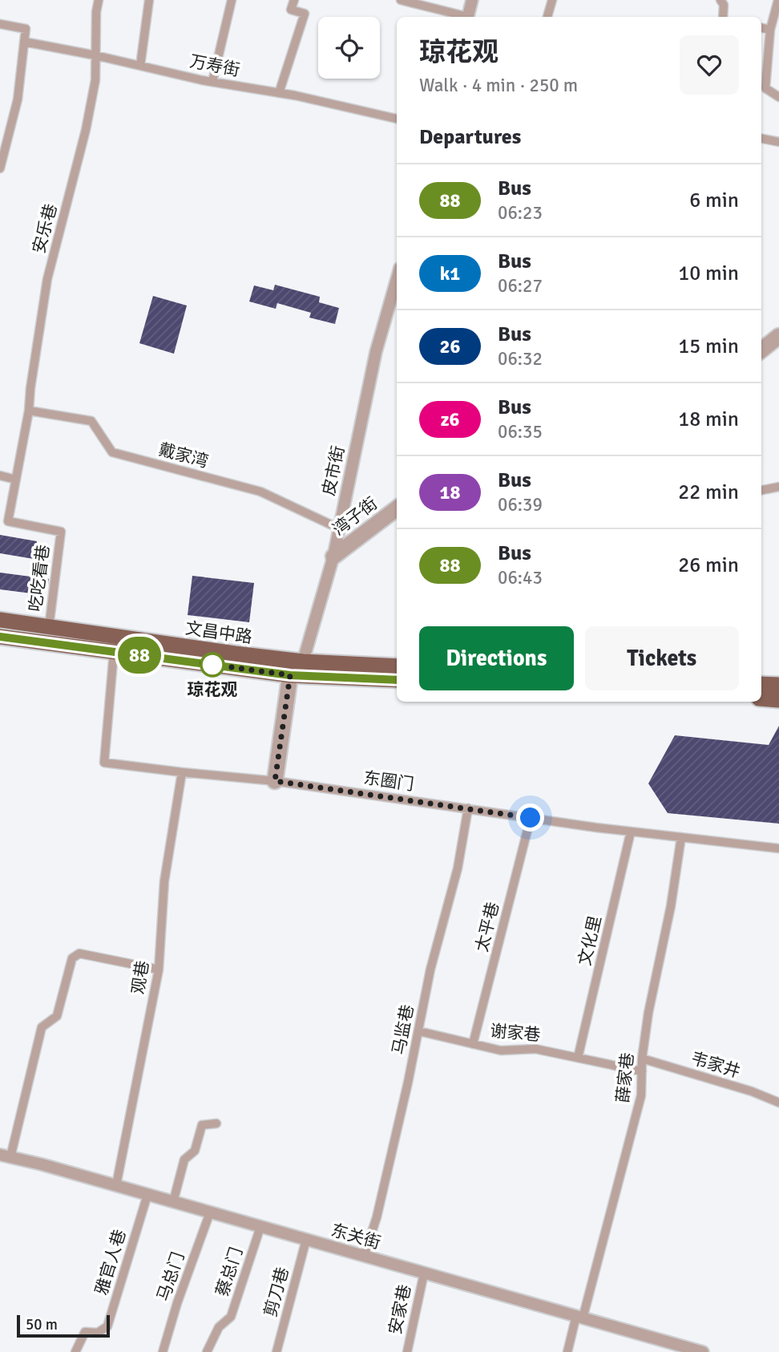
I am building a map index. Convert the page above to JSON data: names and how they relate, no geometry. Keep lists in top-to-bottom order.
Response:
{
  "streets": {
    "main road": ["文昌中路"],
    "street": ["皮市街", "湾子街", "东关街"],
    "lane": [
      "万寿街",
      "安乐巷",
      "戴家湾",
      "吃吃看巷",
      "东圈门",
      "太平巷",
      "文化里",
      "观巷",
      "马监巷",
      "谢家巷",
      "韦家井",
      "薛家巷",
      "雅官人巷",
      "蔡总门",
      "马总门",
      "剪刀巷",
      "安家巷"
    ]
  },
  "crossings": [
    ["万寿街", "安乐巷"],
    ["安乐巷", "戴家湾"],
    ["安乐巷", "吃吃看巷"],
    ["戴家湾", "皮市街"],
    ["戴家湾", "吃吃看巷"],
    ["皮市街", "湾子街"],
    ["皮市街", "文昌中路"],
    ["吃吃看巷", "文昌中路"],
    ["文昌中路", "东圈门"],
    ["东圈门", "太平巷"],
    ["东圈门", "文化里"],
    ["东圈门", "观巷"],
    ["东圈门", "马监巷"],
    ["东圈门", "薛家巷"],
    ["太平巷", "谢家巷"],
    ["文化里", "谢家巷"],
    ["观巷", "东关街"],
    ["马监巷", "谢家巷"],
    ["马监巷", "东关街"],
    ["谢家巷", "薛家巷"],
    ["韦家井", "薛家巷"],
    ["薛家巷", "东关街"],
    ["东关街", "雅官人巷"],
    ["东关街", "蔡总门"],
    ["东关街", "马总门"],
    ["东关街", "剪刀巷"],
    ["东关街", "安家巷"]
  ],
  "places": ["琼花观"],
  "lines": ["bus line 88"],
  "scale_bar": "50 m",
  "page": {
    "on_map": "88",
    "heading": [
      ["琼花观", "Walk · 4 min · 250 m"],
      "Departures"
    ],
    "list": [
      {
        "mark": "88",
        "name": "Bus",
        "note": "06:23",
        "value": "6 min"
      },
      {
        "mark": "k1",
        "name": "Bus",
        "note": "06:27",
        "value": "10 min"
      },
      {
        "mark": "26",
        "name": "Bus",
        "note": "06:32",
        "value": "15 min"
      },
      {
        "mark": "z6",
        "name": "Bus",
        "note": "06:35",
        "value": "18 min"
      },
      {
        "mark": "18",
        "name": "Bus",
        "note": "06:39",
        "value": "22 min"
      },
      {
        "mark": "88",
        "name": "Bus",
        "note": "06:43",
        "value": "26 min"
      }
    ],
    "buttons": ["Directions", "Tickets"],
    "scale": "50 m"
  }
}
